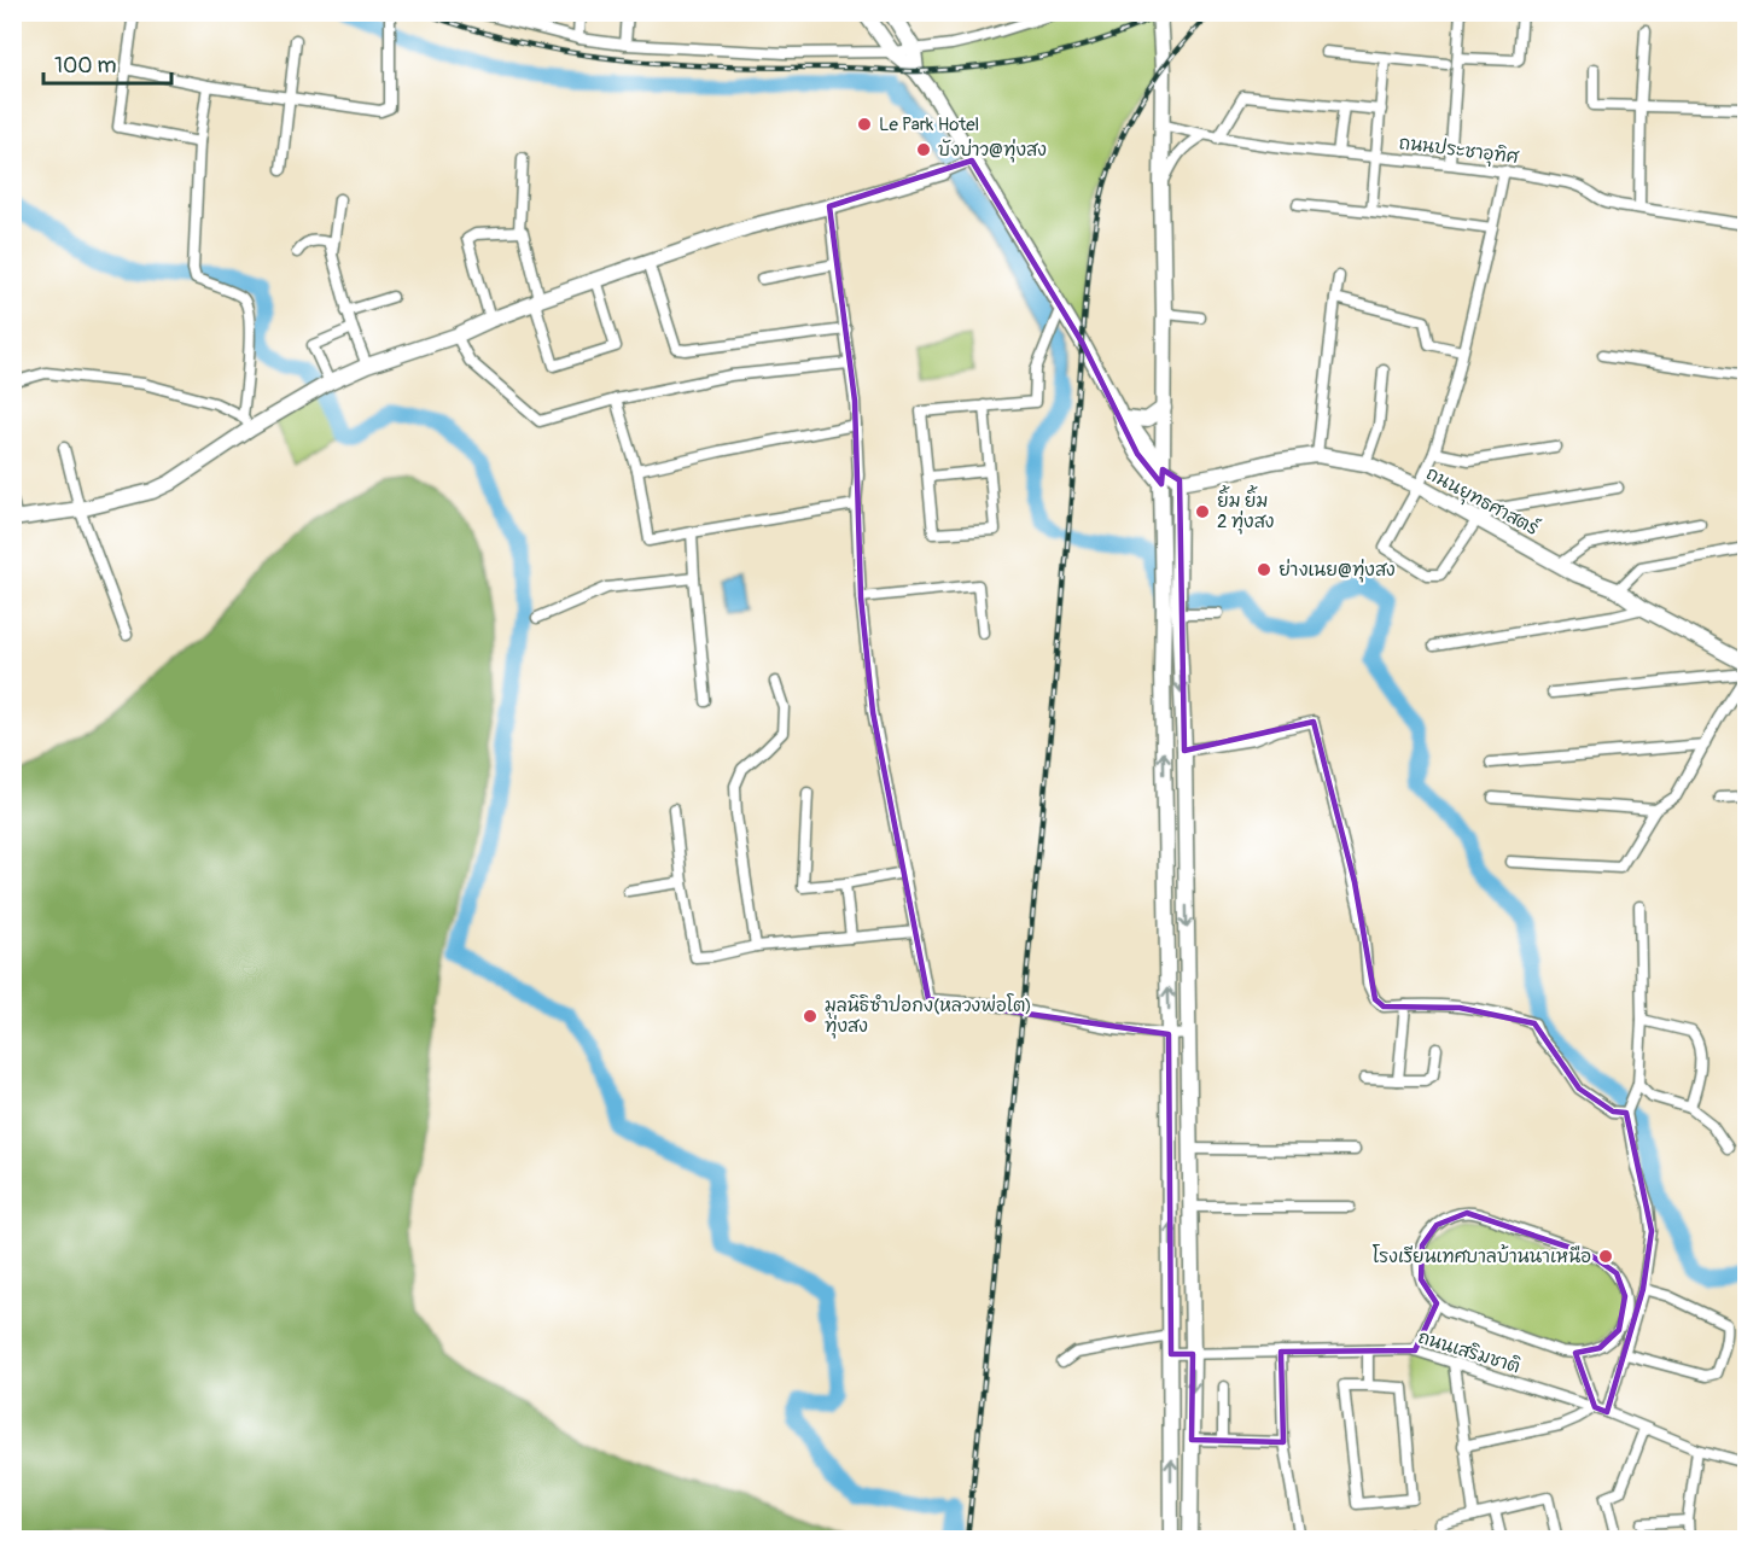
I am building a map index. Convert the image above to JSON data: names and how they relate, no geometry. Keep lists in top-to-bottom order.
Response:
{
  "streets": {
    "main road": ["ถนนยุทธศาสตร์"],
    "street": ["ถนนประชาอุทิศ", "ถนนเสริมชาติ"]
  },
  "places": [
    "Le Park Hotel",
    "บังบ่าว@ทุ่งสง",
    "ยิ้ม ยิ้ม 2 ทุ่งสง",
    "ย่างเนย@ทุ่งสง",
    "มูลนิธิซำปอกง(หลวงพ่อโต) ทุ่งสง",
    "โรงเรียนเทศบาลบ้านนาเหนือ"
  ],
  "scale_bar": "100 m"
}
